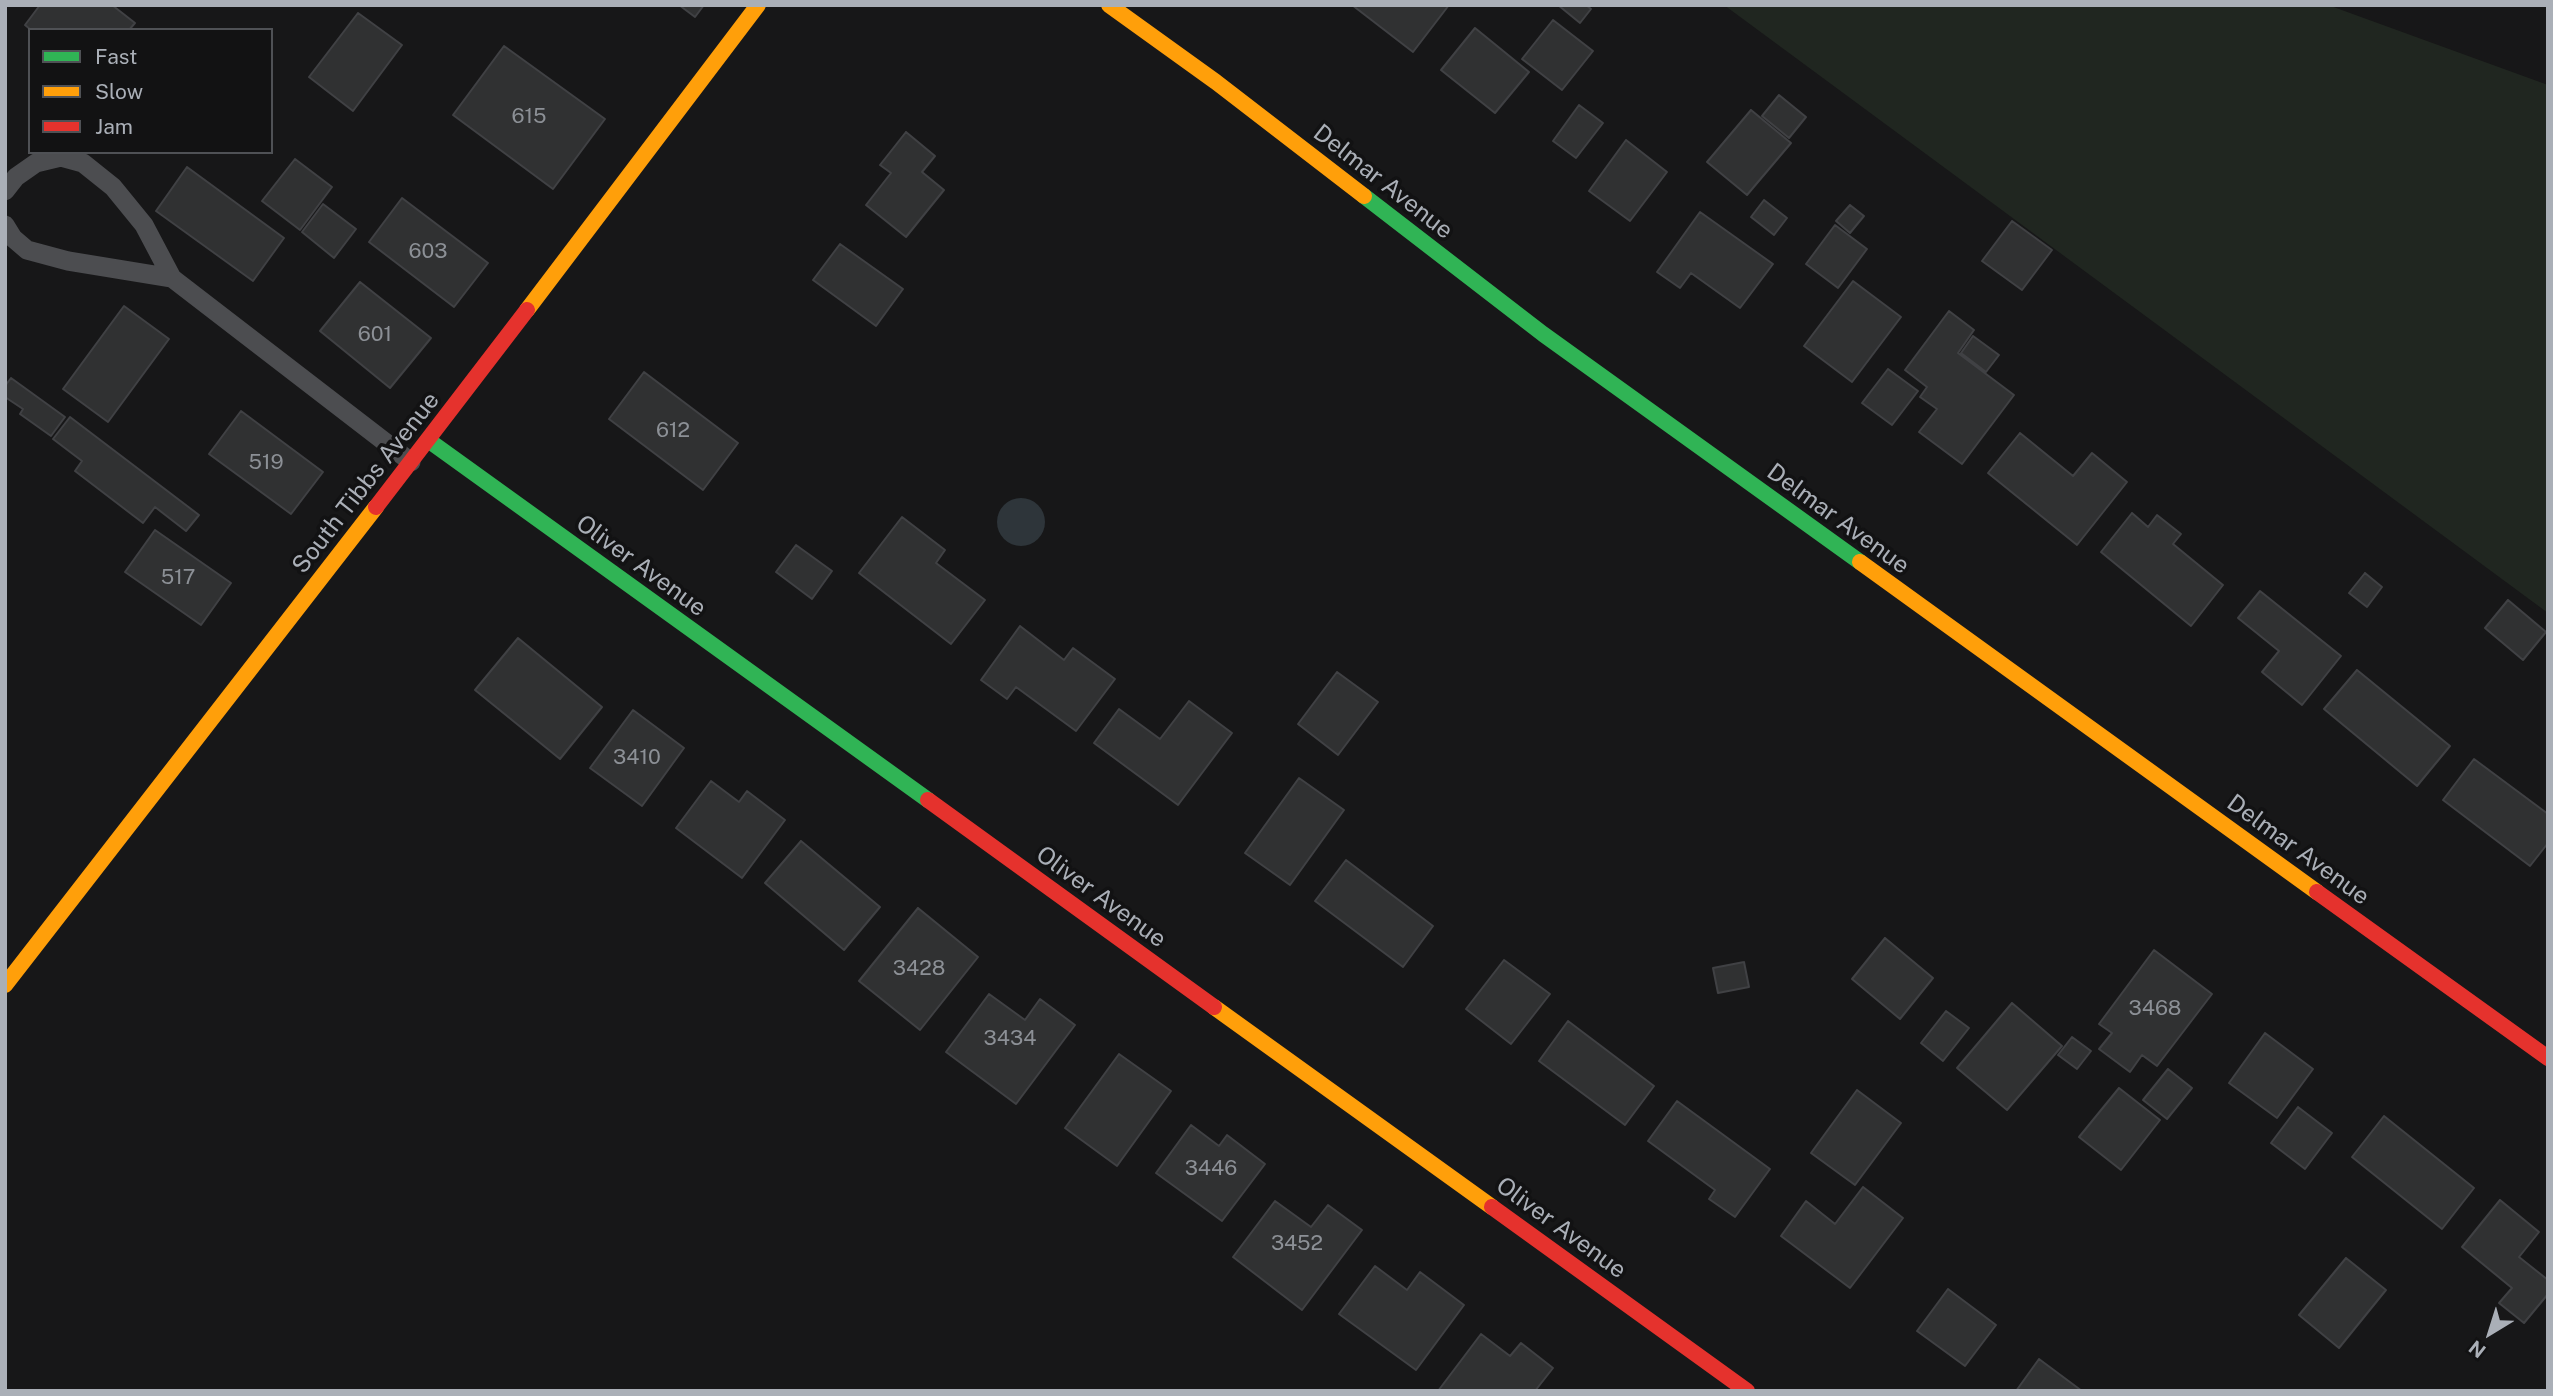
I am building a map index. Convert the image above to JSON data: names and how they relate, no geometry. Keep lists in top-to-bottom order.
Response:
{
  "streets": {
    "street": ["Delmar Avenue", "South Tibbs Avenue", "Oliver Avenue"]
  },
  "crossings": [
    ["South Tibbs Avenue", "Oliver Avenue"]
  ],
  "house_numbers": [
    "615",
    "603",
    "601",
    "612",
    "519",
    "517",
    "3410",
    "3428",
    "3468",
    "3434",
    "3446",
    "3452"
  ],
  "legend": ["Fast", "Slow", "Jam"],
  "north": "bottom left"
}
